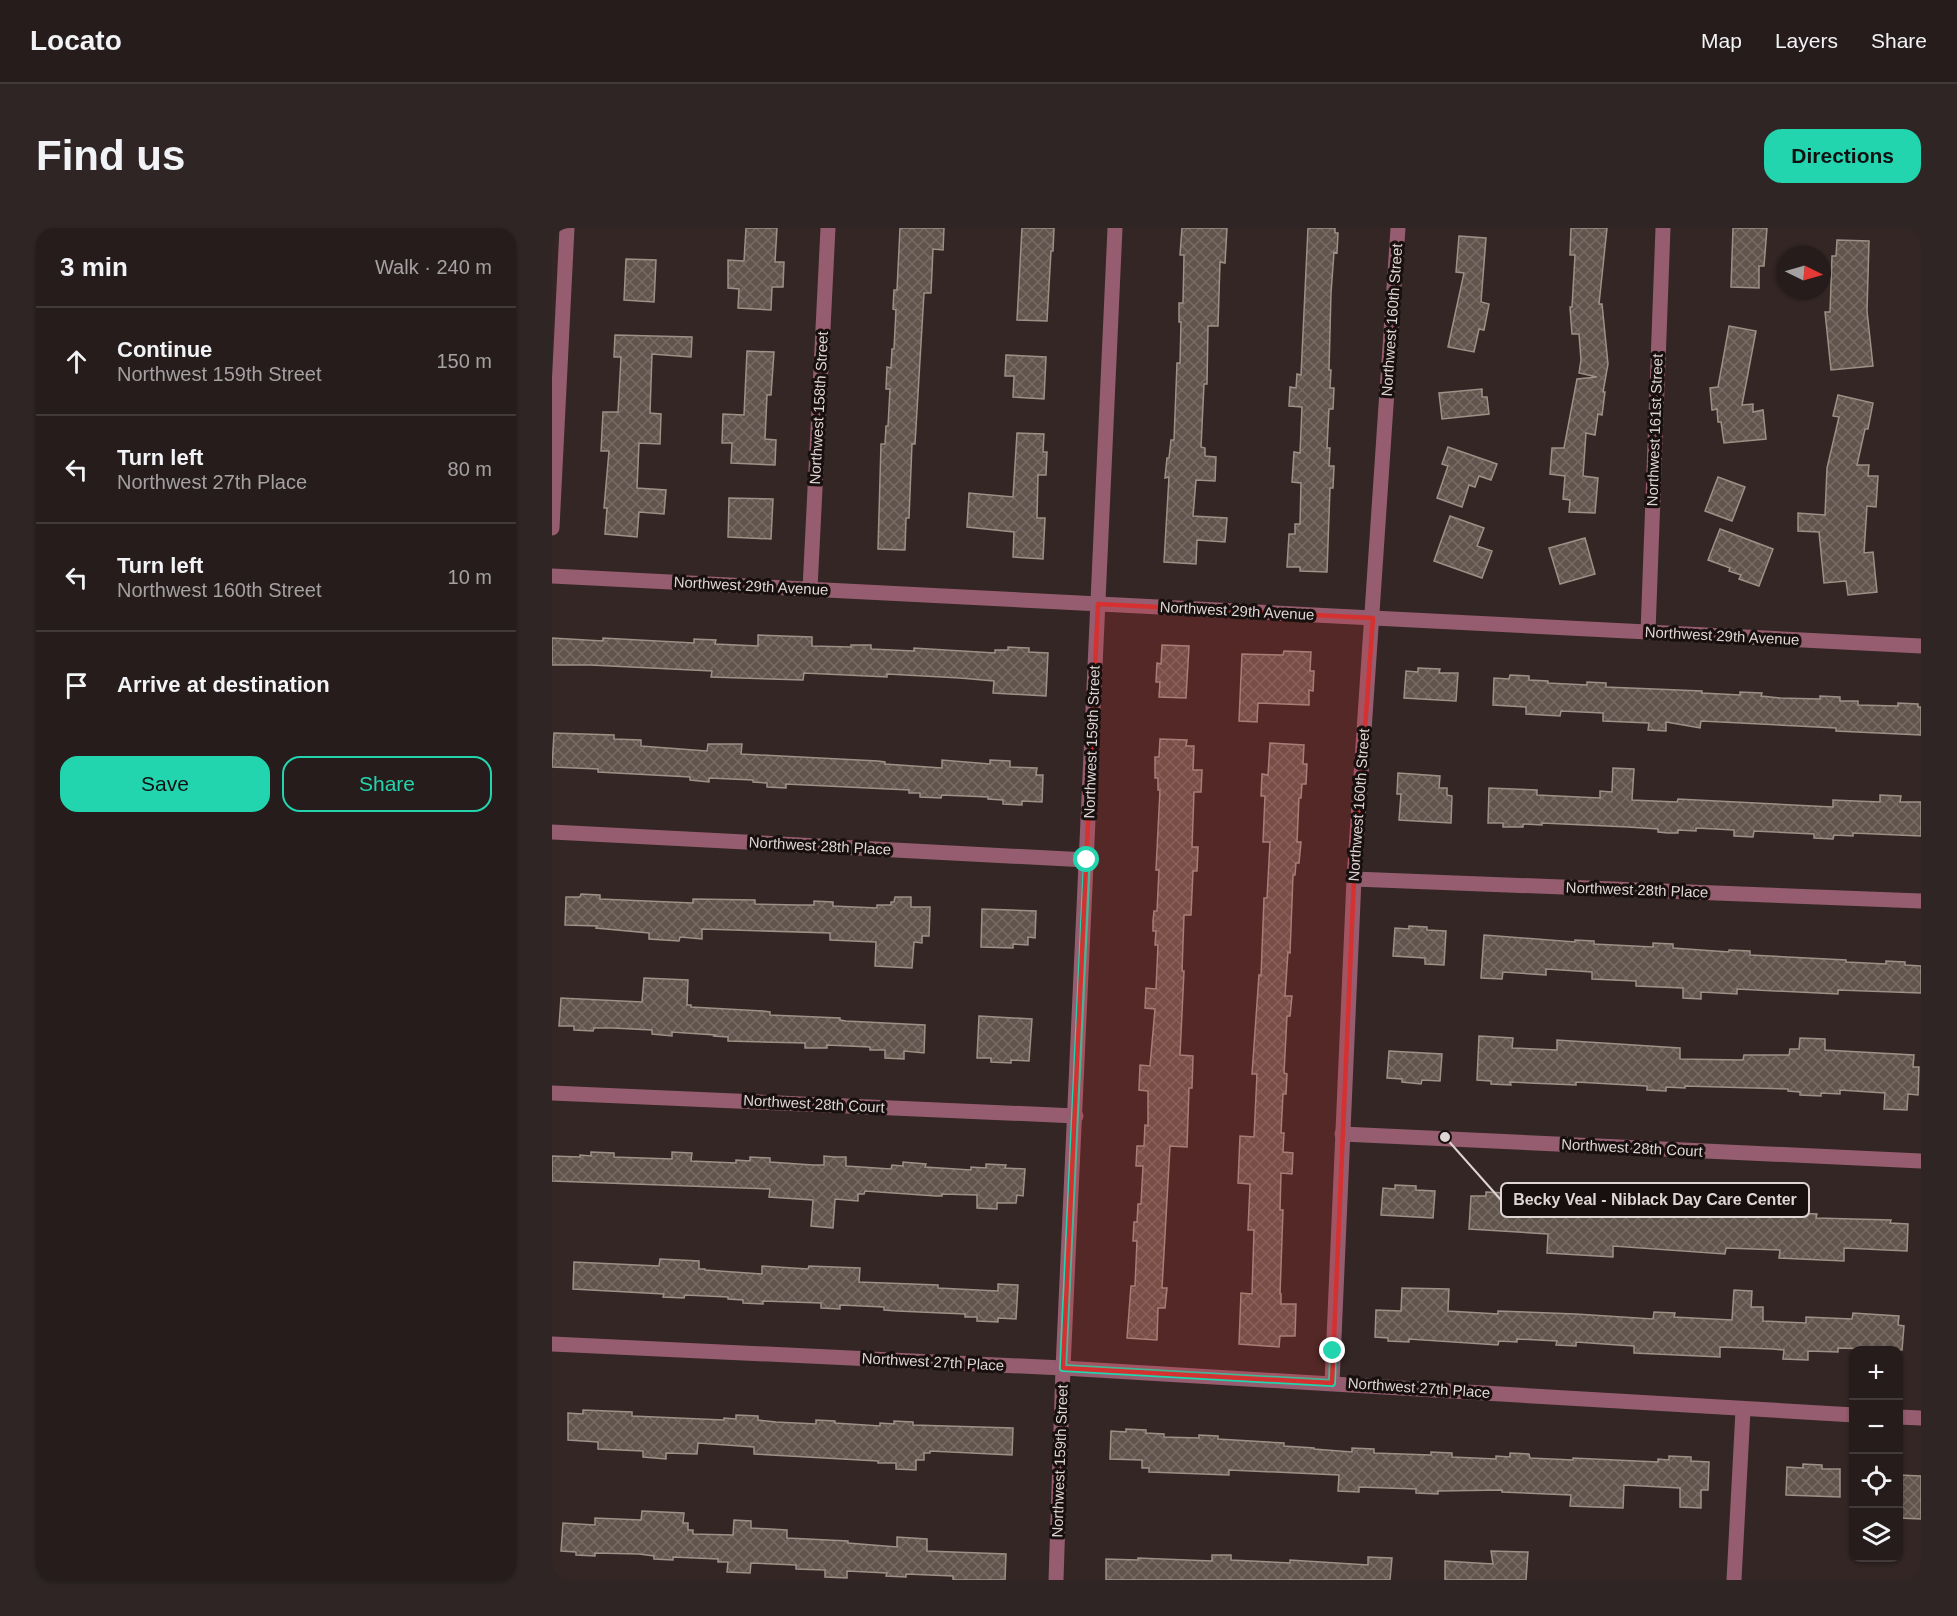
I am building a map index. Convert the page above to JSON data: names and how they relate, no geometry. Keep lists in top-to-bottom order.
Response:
{
  "streets": {
    "street": [
      "Northwest 160th Street",
      "Northwest 158th Street",
      "Northwest 161st Street",
      "Northwest 29th Avenue",
      "Northwest 159th Street",
      "Northwest 28th Place",
      "Northwest 28th Court",
      "Northwest 27th Place"
    ]
  },
  "crossings": [
    ["Northwest 160th Street", "Northwest 29th Avenue"],
    ["Northwest 160th Street", "Northwest 28th Place"],
    ["Northwest 160th Street", "Northwest 28th Court"],
    ["Northwest 160th Street", "Northwest 27th Place"],
    ["Northwest 158th Street", "Northwest 29th Avenue"],
    ["Northwest 161st Street", "Northwest 29th Avenue"],
    ["Northwest 29th Avenue", "Northwest 159th Street"],
    ["Northwest 159th Street", "Northwest 28th Place"],
    ["Northwest 159th Street", "Northwest 28th Court"],
    ["Northwest 159th Street", "Northwest 27th Place"]
  ],
  "places": ["Becky Veal - Niblack Day Care Center"],
  "north": "right",
  "page": {
    "header": "Locato",
    "nav": ["Map", "Layers", "Share"],
    "buttons": [
      "Directions",
      ["Save", "Share"]
    ],
    "title": "Find us",
    "heading": ["3 min", "Walk · 240 m"],
    "list": [
      ["Continue", "Northwest 159th Street", "150 m"],
      ["Turn left", "Northwest 27th Place", "80 m"],
      ["Turn left", "Northwest 160th Street", "10 m"],
      "Arrive at destination"
    ],
    "map_buttons": ["+", "−"]
  }
}
